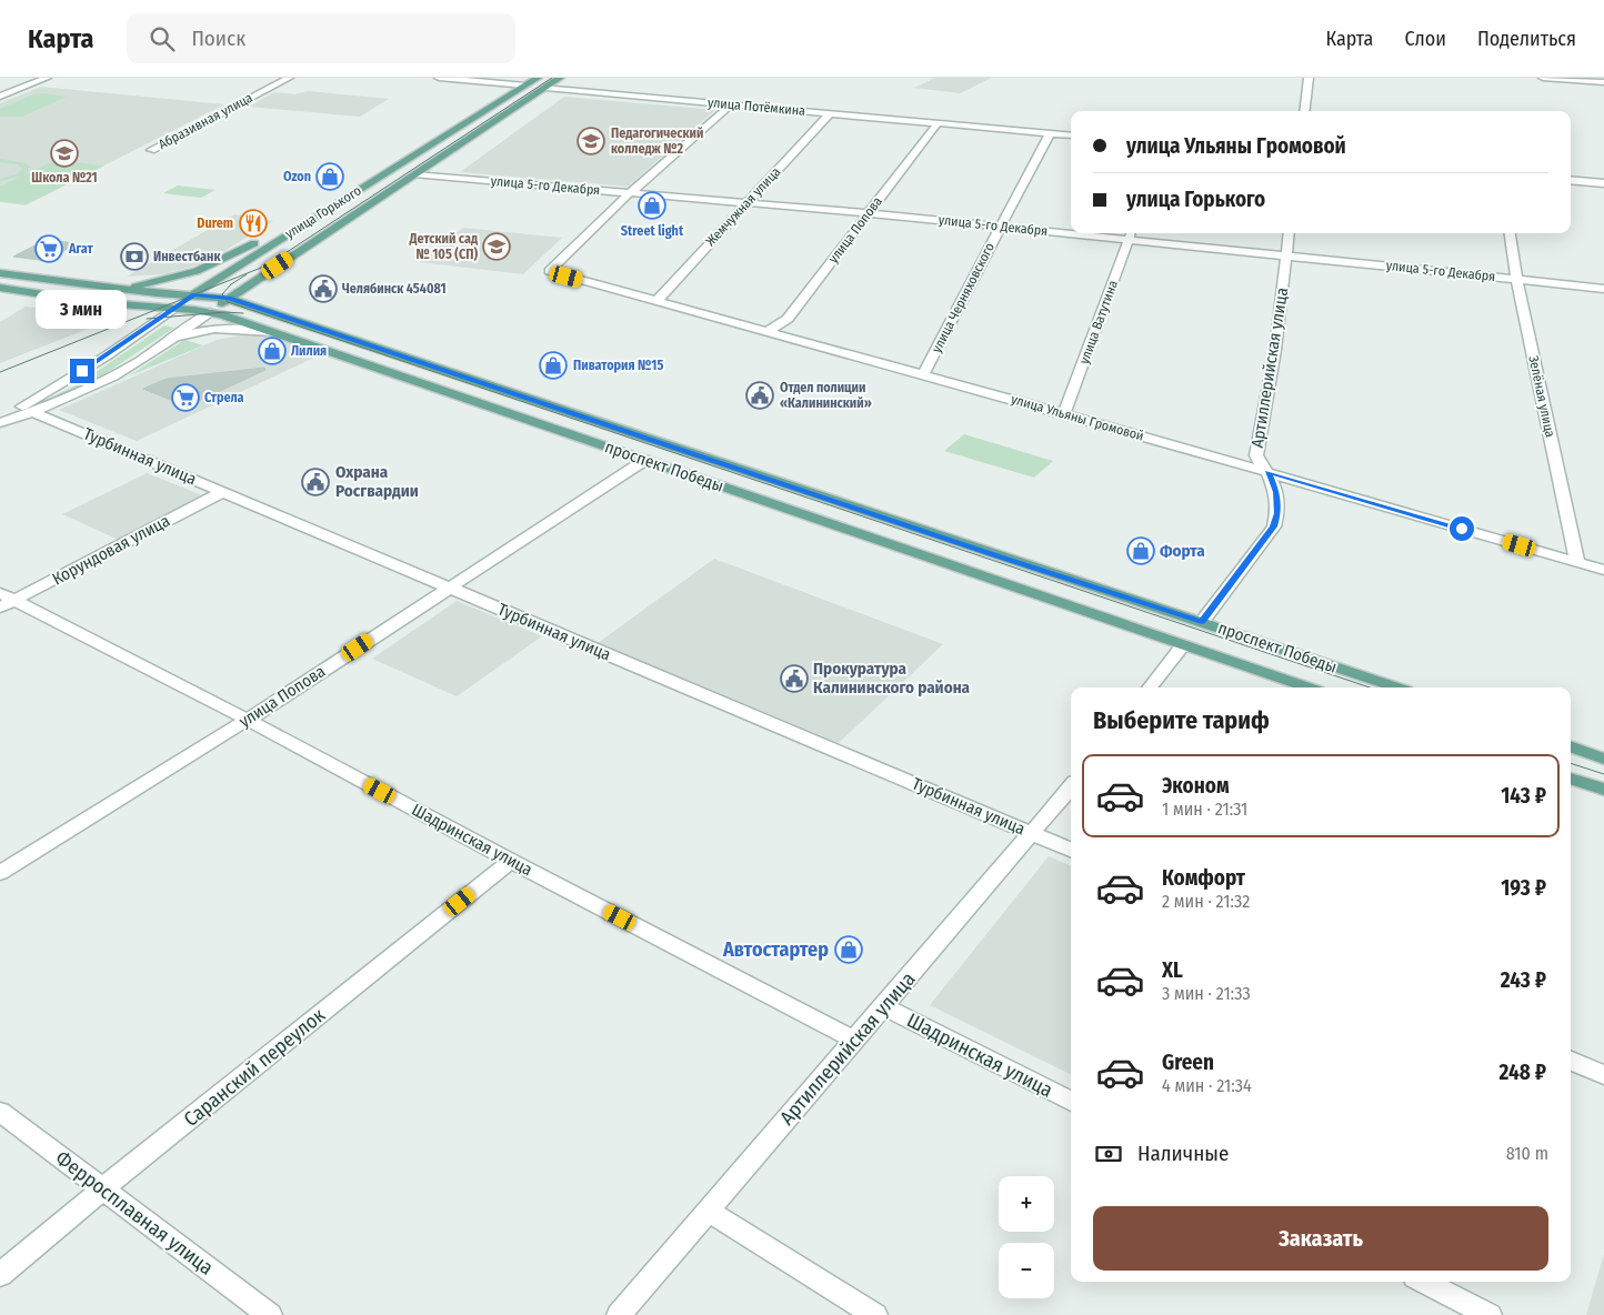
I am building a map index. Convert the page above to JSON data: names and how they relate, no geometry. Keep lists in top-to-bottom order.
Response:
{
  "streets": {
    "main road": [
      "улица Потёмкина",
      "улица Горького",
      "Артиллерийская улица",
      "проспект Победы"
    ],
    "street": [
      "Абразивная улица",
      "улица 5-го Декабря",
      "Жемчужная улица",
      "улица Попова",
      "улица Черняховского",
      "улица Ватутина",
      "Зелёная улица",
      "улица Ульяны Громовой",
      "Турбинная улица",
      "Корундовая улица",
      "Шадринская улица",
      "Саранский переулок",
      "Ферросплавная улица"
    ]
  },
  "crossings": [
    ["улица Потёмкина", "Жемчужная улица"],
    ["улица Потёмкина", "улица Горького"],
    ["улица Потёмкина", "улица Попова"],
    ["улица Потёмкина", "улица Черняховского"],
    ["улица 5-го Декабря", "Жемчужная улица"],
    ["улица 5-го Декабря", "улица Горького"],
    ["улица 5-го Декабря", "улица Попова"],
    ["улица 5-го Декабря", "улица Черняховского"],
    ["улица 5-го Декабря", "улица Ватутина"],
    ["улица 5-го Декабря", "Артиллерийская улица"],
    ["улица 5-го Декабря", "Зелёная улица"],
    ["улица 5-го Декабря", "улица Ульяны Громовой"],
    ["Жемчужная улица", "улица Ульяны Громовой"],
    ["улица Горького", "Турбинная улица"],
    ["улица Горького", "проспект Победы"],
    ["улица Попова", "улица Ульяны Громовой"],
    ["улица Попова", "Турбинная улица"],
    ["улица Попова", "проспект Победы"],
    ["улица Попова", "Шадринская улица"],
    ["улица Черняховского", "улица Ульяны Громовой"],
    ["улица Ватутина", "улица Ульяны Громовой"],
    ["Артиллерийская улица", "улица Ульяны Громовой"],
    ["Артиллерийская улица", "Турбинная улица"],
    ["Артиллерийская улица", "проспект Победы"],
    ["Артиллерийская улица", "Шадринская улица"],
    ["Зелёная улица", "улица Ульяны Громовой"],
    ["Турбинная улица", "Корундовая улица"],
    ["Корундовая улица", "Шадринская улица"],
    ["Шадринская улица", "Саранский переулок"],
    ["Саранский переулок", "Ферросплавная улица"]
  ],
  "places": {
    "school or university": ["Педагогический колледж №2", "Школа №21", "Детский сад № 105 (СП)"],
    "shop": [
      "Ozon",
      "Street light",
      "Лилия",
      "Пиватория №15",
      "Форта",
      "Автостартер"
    ],
    "restaurant": ["Durem"],
    "supermarket": ["Агат", "Стрела"],
    "bank": ["Инвестбанк"],
    "public building": [
      "Челябинск 454081",
      "Отдел полиции «Калининский»",
      "Охрана Росгвардии",
      "Прокуратура Калининского района"
    ]
  },
  "page": {
    "header": "Карта",
    "search": "Поиск",
    "nav": ["Карта", "Слои", "Поделиться"],
    "banner": ["улица Ульяны Громовой", "улица Горького"],
    "bubble": "3 мин",
    "heading": "Выберите тариф",
    "list": [
      {
        "name": "Эконом",
        "note": "1 мин · 21:31",
        "value": "143 ₽"
      },
      {
        "name": "Комфорт",
        "note": "2 мин · 21:32",
        "value": "193 ₽"
      },
      {
        "name": "XL",
        "note": "3 мин · 21:33",
        "value": "243 ₽"
      },
      {
        "name": "Green",
        "note": "4 мин · 21:34",
        "value": "248 ₽"
      }
    ],
    "pay": ["Наличные", "810 m"],
    "map_buttons": ["+", "−"],
    "buttons": "Заказать"
  }
}
